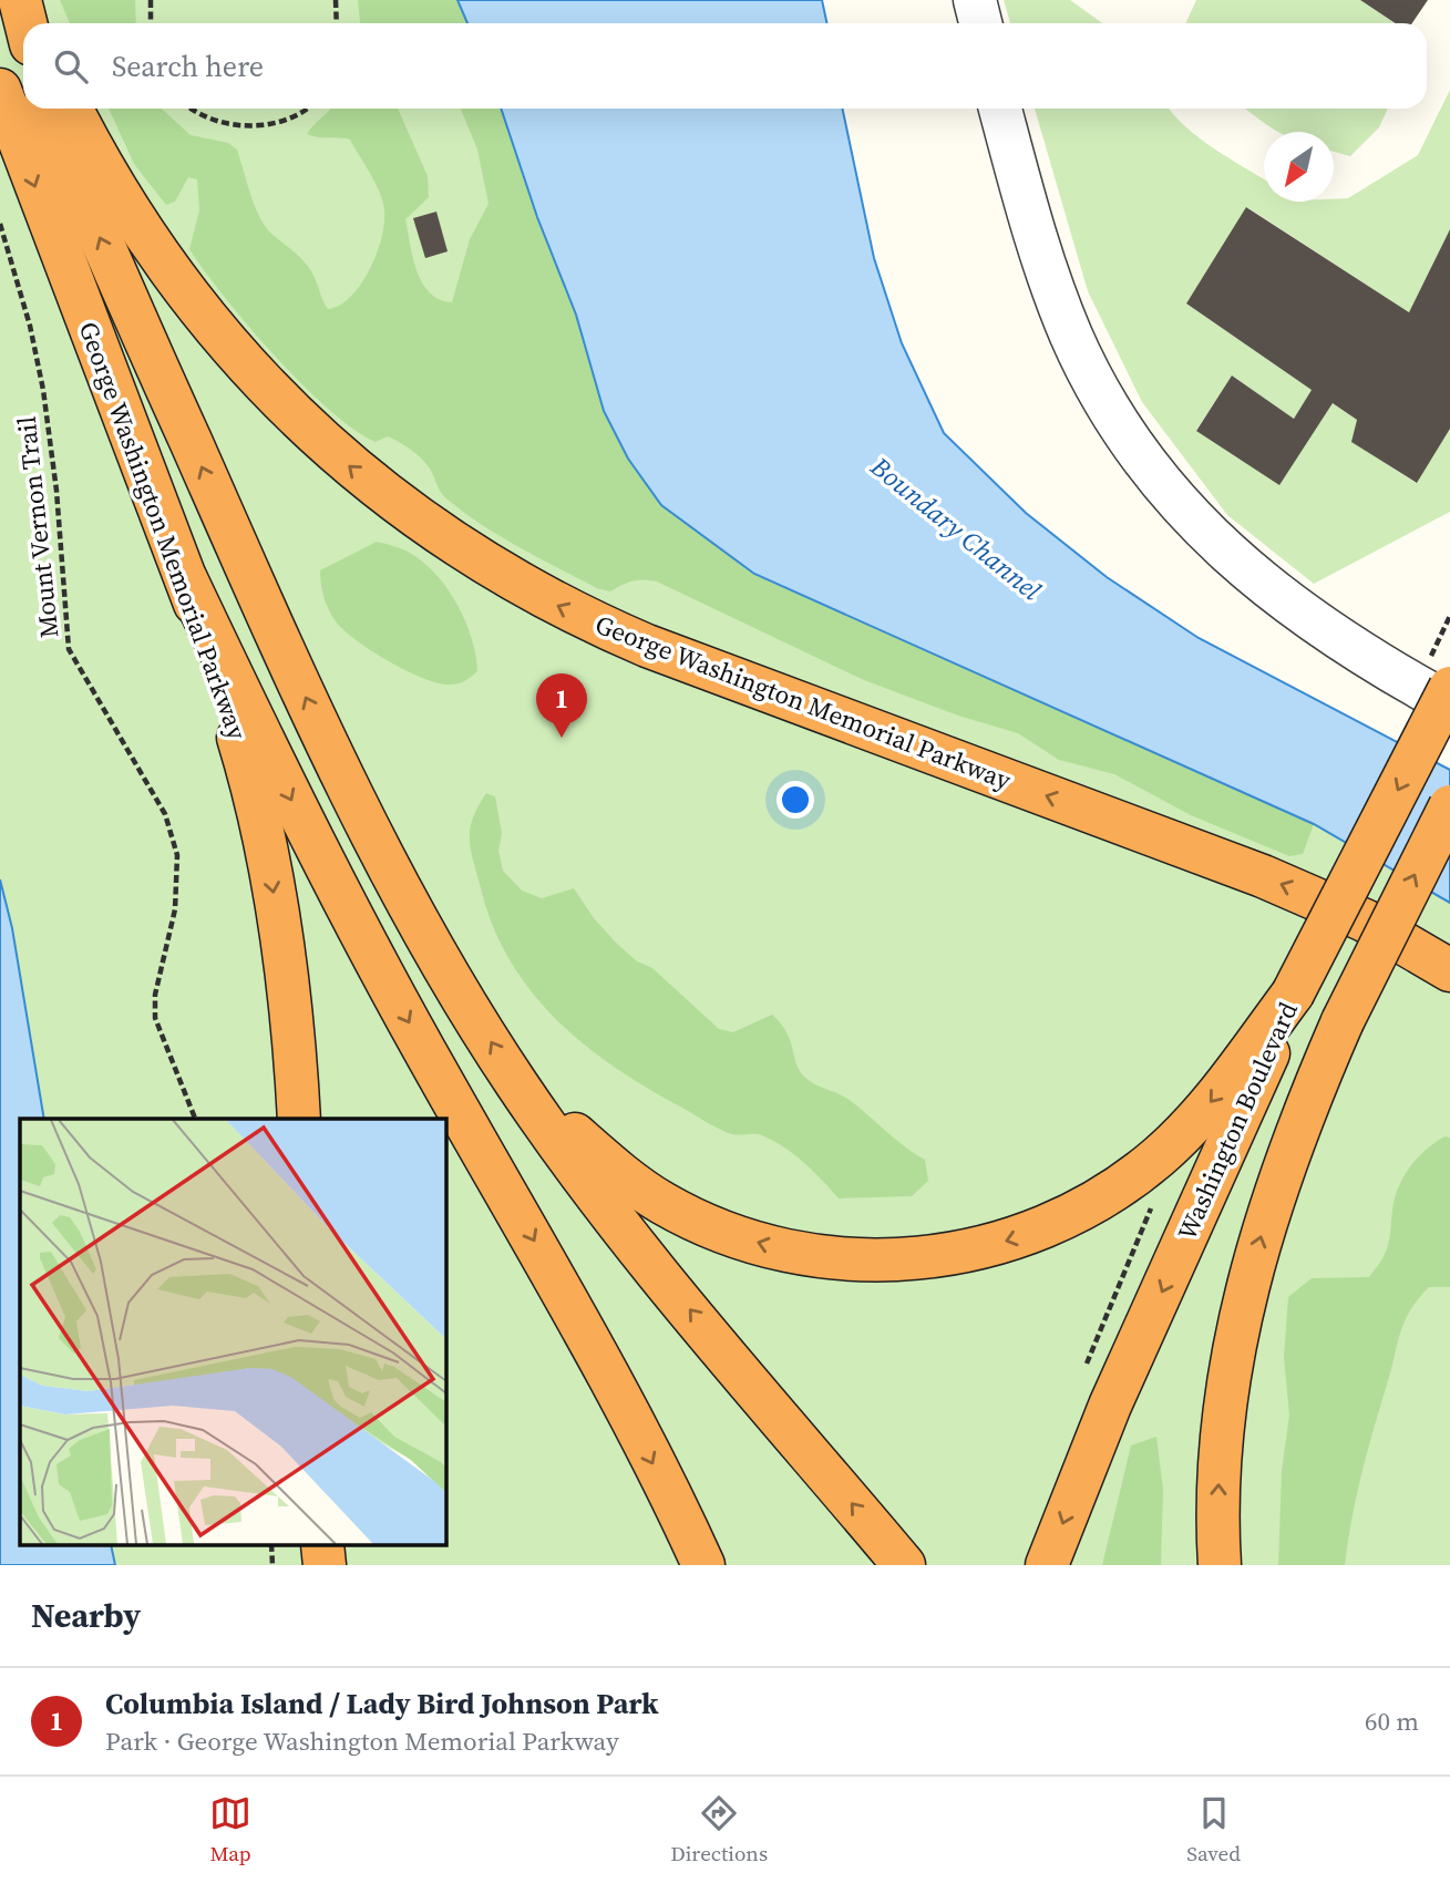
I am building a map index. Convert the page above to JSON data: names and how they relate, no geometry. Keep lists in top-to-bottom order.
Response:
{
  "streets": {
    "highway": ["George Washington Memorial Parkway", "Washington Boulevard"],
    "path": ["Mount Vernon Trail"]
  },
  "water": ["Boundary Channel"],
  "north": "bottom left",
  "page": {
    "search": "Search here",
    "pins": "1",
    "heading": "Nearby",
    "list": [
      {
        "mark": "1",
        "name": "Columbia Island / Lady Bird Johnson Park",
        "note": "Park · George Washington Memorial Parkway",
        "value": "60 m"
      }
    ],
    "nav": ["Map", "Directions", "Saved"]
  }
}
